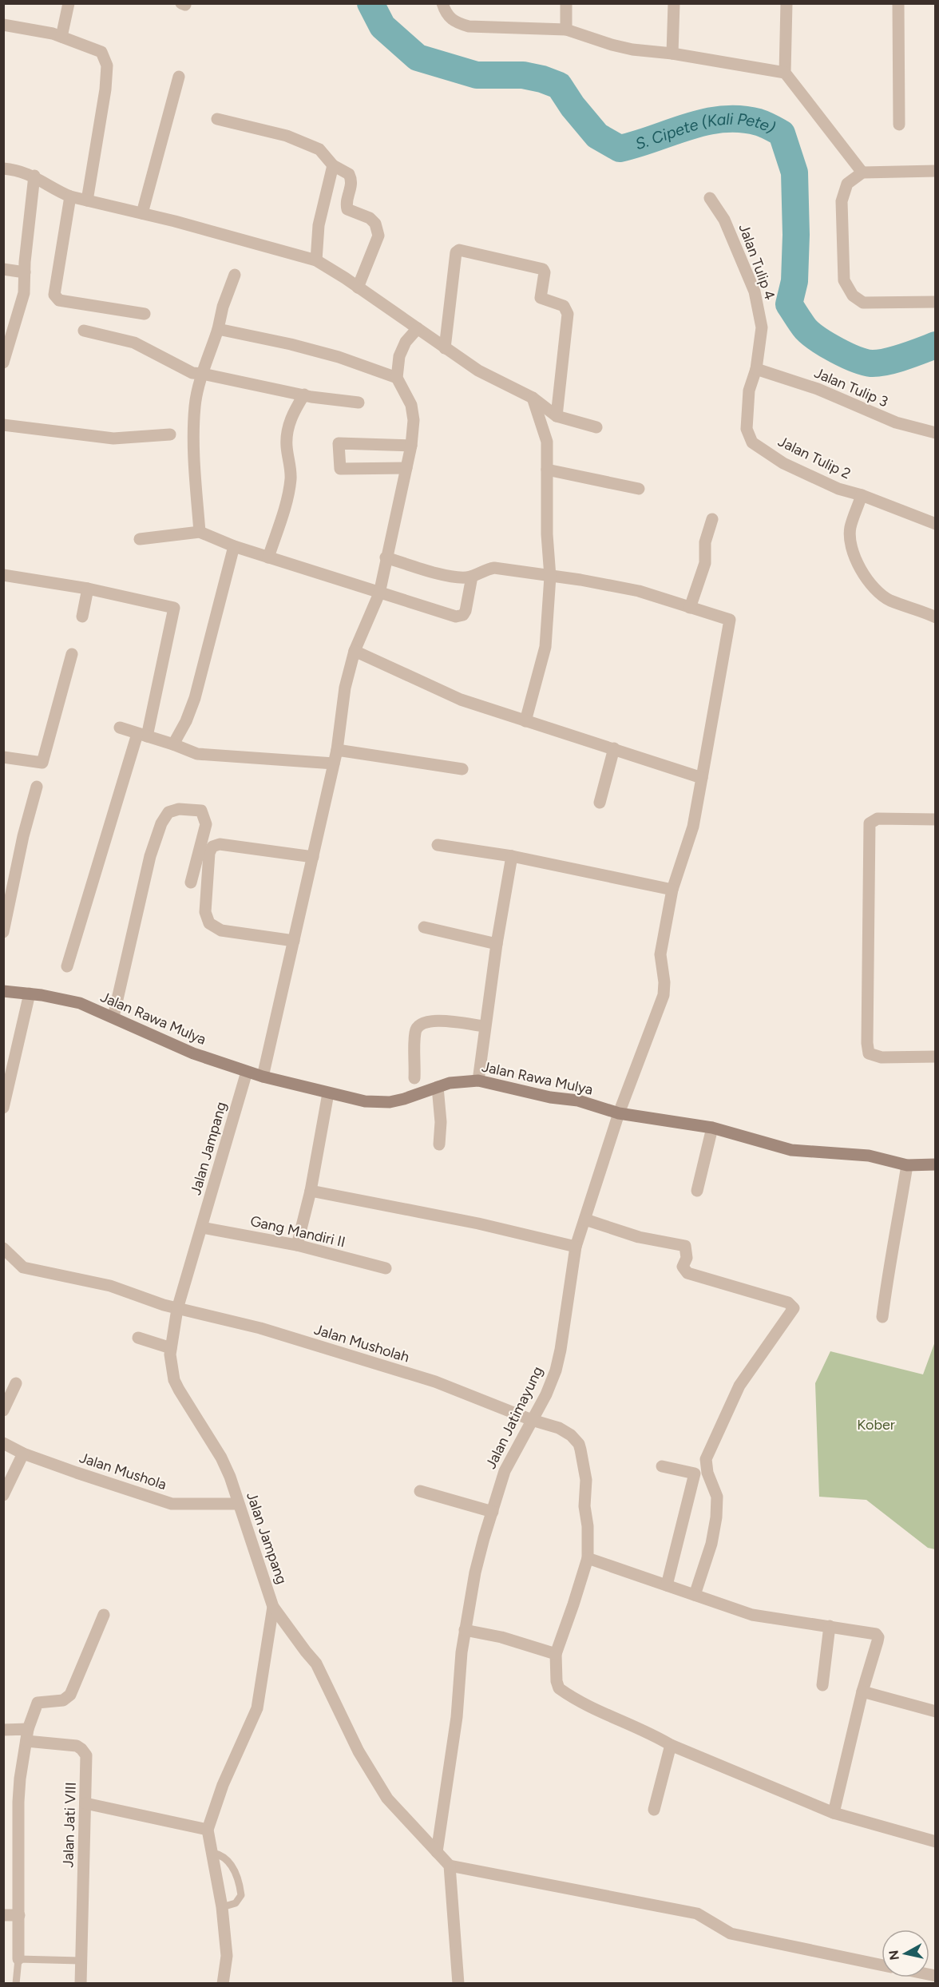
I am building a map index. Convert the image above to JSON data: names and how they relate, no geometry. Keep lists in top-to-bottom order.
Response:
{
  "streets": {
    "main road": ["Jalan Rawa Mulya"],
    "street": [
      "Jalan Tulip 4",
      "Jalan Tulip 3",
      "Jalan Tulip 2",
      "Jalan Jampang",
      "Gang Mandiri II",
      "Jalan Musholah",
      "Jalan Jatimayung",
      "Jalan Mushola",
      "Jalan Jati VIII"
    ]
  },
  "crossings": [
    ["Jalan Tulip 4", "Jalan Tulip 3"],
    ["Jalan Tulip 4", "Jalan Tulip 2"],
    ["Jalan Tulip 3", "Jalan Tulip 2"],
    ["Jalan Rawa Mulya", "Jalan Jampang"],
    ["Jalan Rawa Mulya", "Jalan Jatimayung"],
    ["Jalan Jampang", "Gang Mandiri II"],
    ["Jalan Jampang", "Jalan Musholah"],
    ["Jalan Jampang", "Jalan Jatimayung"],
    ["Jalan Jampang", "Jalan Mushola"],
    ["Jalan Musholah", "Jalan Jatimayung"]
  ],
  "water": ["S. Cipete (Kali Pete)"],
  "parks": ["Kober"],
  "north": "left"
}
